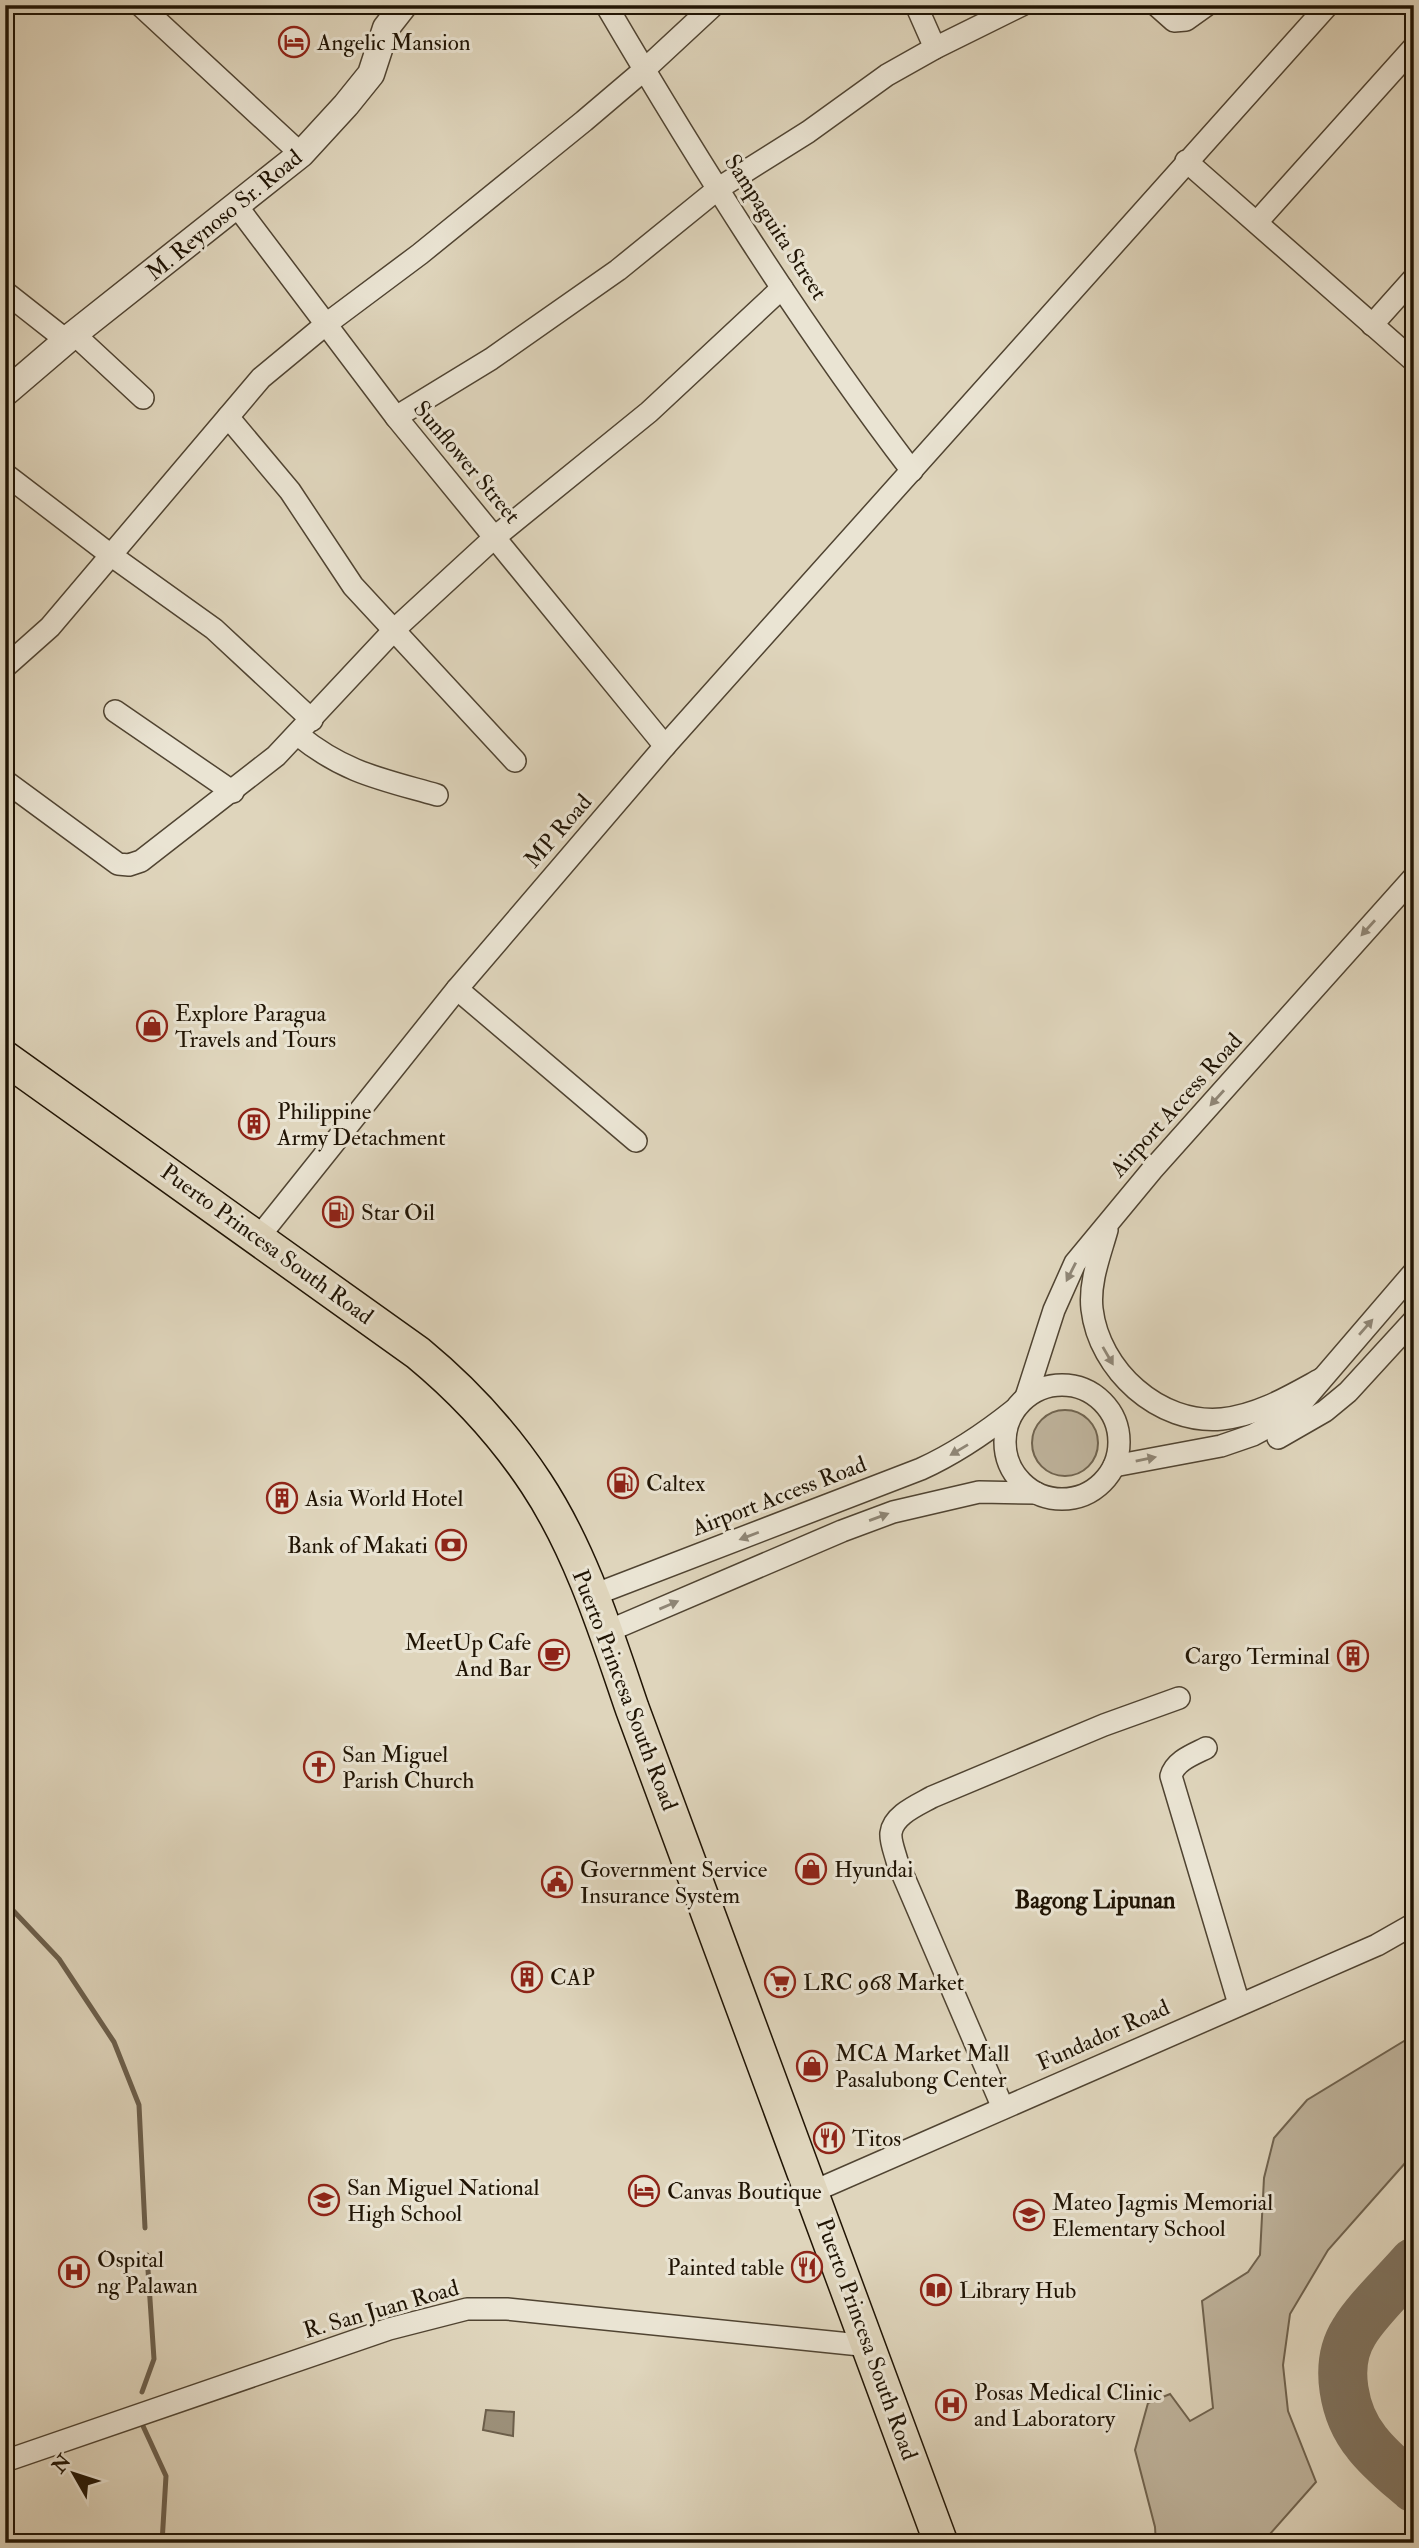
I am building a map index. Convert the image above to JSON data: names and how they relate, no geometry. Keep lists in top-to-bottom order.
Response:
{
  "streets": {
    "main road": ["Puerto Princesa South Road"],
    "street": [
      "M. Reynoso Sr. Road",
      "Sampaguita Street",
      "Sunflower Street",
      "MP Road",
      "Airport Access Road",
      "Fundador Road",
      "R. San Juan Road"
    ]
  },
  "crossings": [
    ["M. Reynoso Sr. Road", "Sunflower Street"],
    ["Sampaguita Street", "MP Road"],
    ["Sunflower Street", "MP Road"],
    ["MP Road", "Puerto Princesa South Road"],
    ["Airport Access Road", "Puerto Princesa South Road"],
    ["Puerto Princesa South Road", "Fundador Road"],
    ["Puerto Princesa South Road", "R. San Juan Road"]
  ],
  "districts": ["Bagong Lipunan"],
  "places": {
    "hotel": ["Angelic Mansion", "Canvas Boutique"],
    "shop": ["Explore Paragua Travels and Tours", "Hyundai", "MCA Market Mall Pasalubong Center"],
    "building": [
      "Philippine Army Detachment",
      "Asia World Hotel",
      "Cargo Terminal",
      "CAP"
    ],
    "fuel station": ["Star Oil", "Caltex"],
    "bank": ["Bank of Makati"],
    "cafe": ["MeetUp Cafe And Bar"],
    "church": ["San Miguel Parish Church"],
    "public building": ["Government Service Insurance System"],
    "supermarket": ["LRC 968 Market"],
    "restaurant": ["Titos", "Painted table"],
    "school or university": ["San Miguel National High School", "Mateo Jagmis Memorial Elementary School"],
    "hospital": ["Ospital ng Palawan", "Posas Medical Clinic and Laboratory"],
    "library": ["Library Hub"]
  },
  "north": "top left"
}
